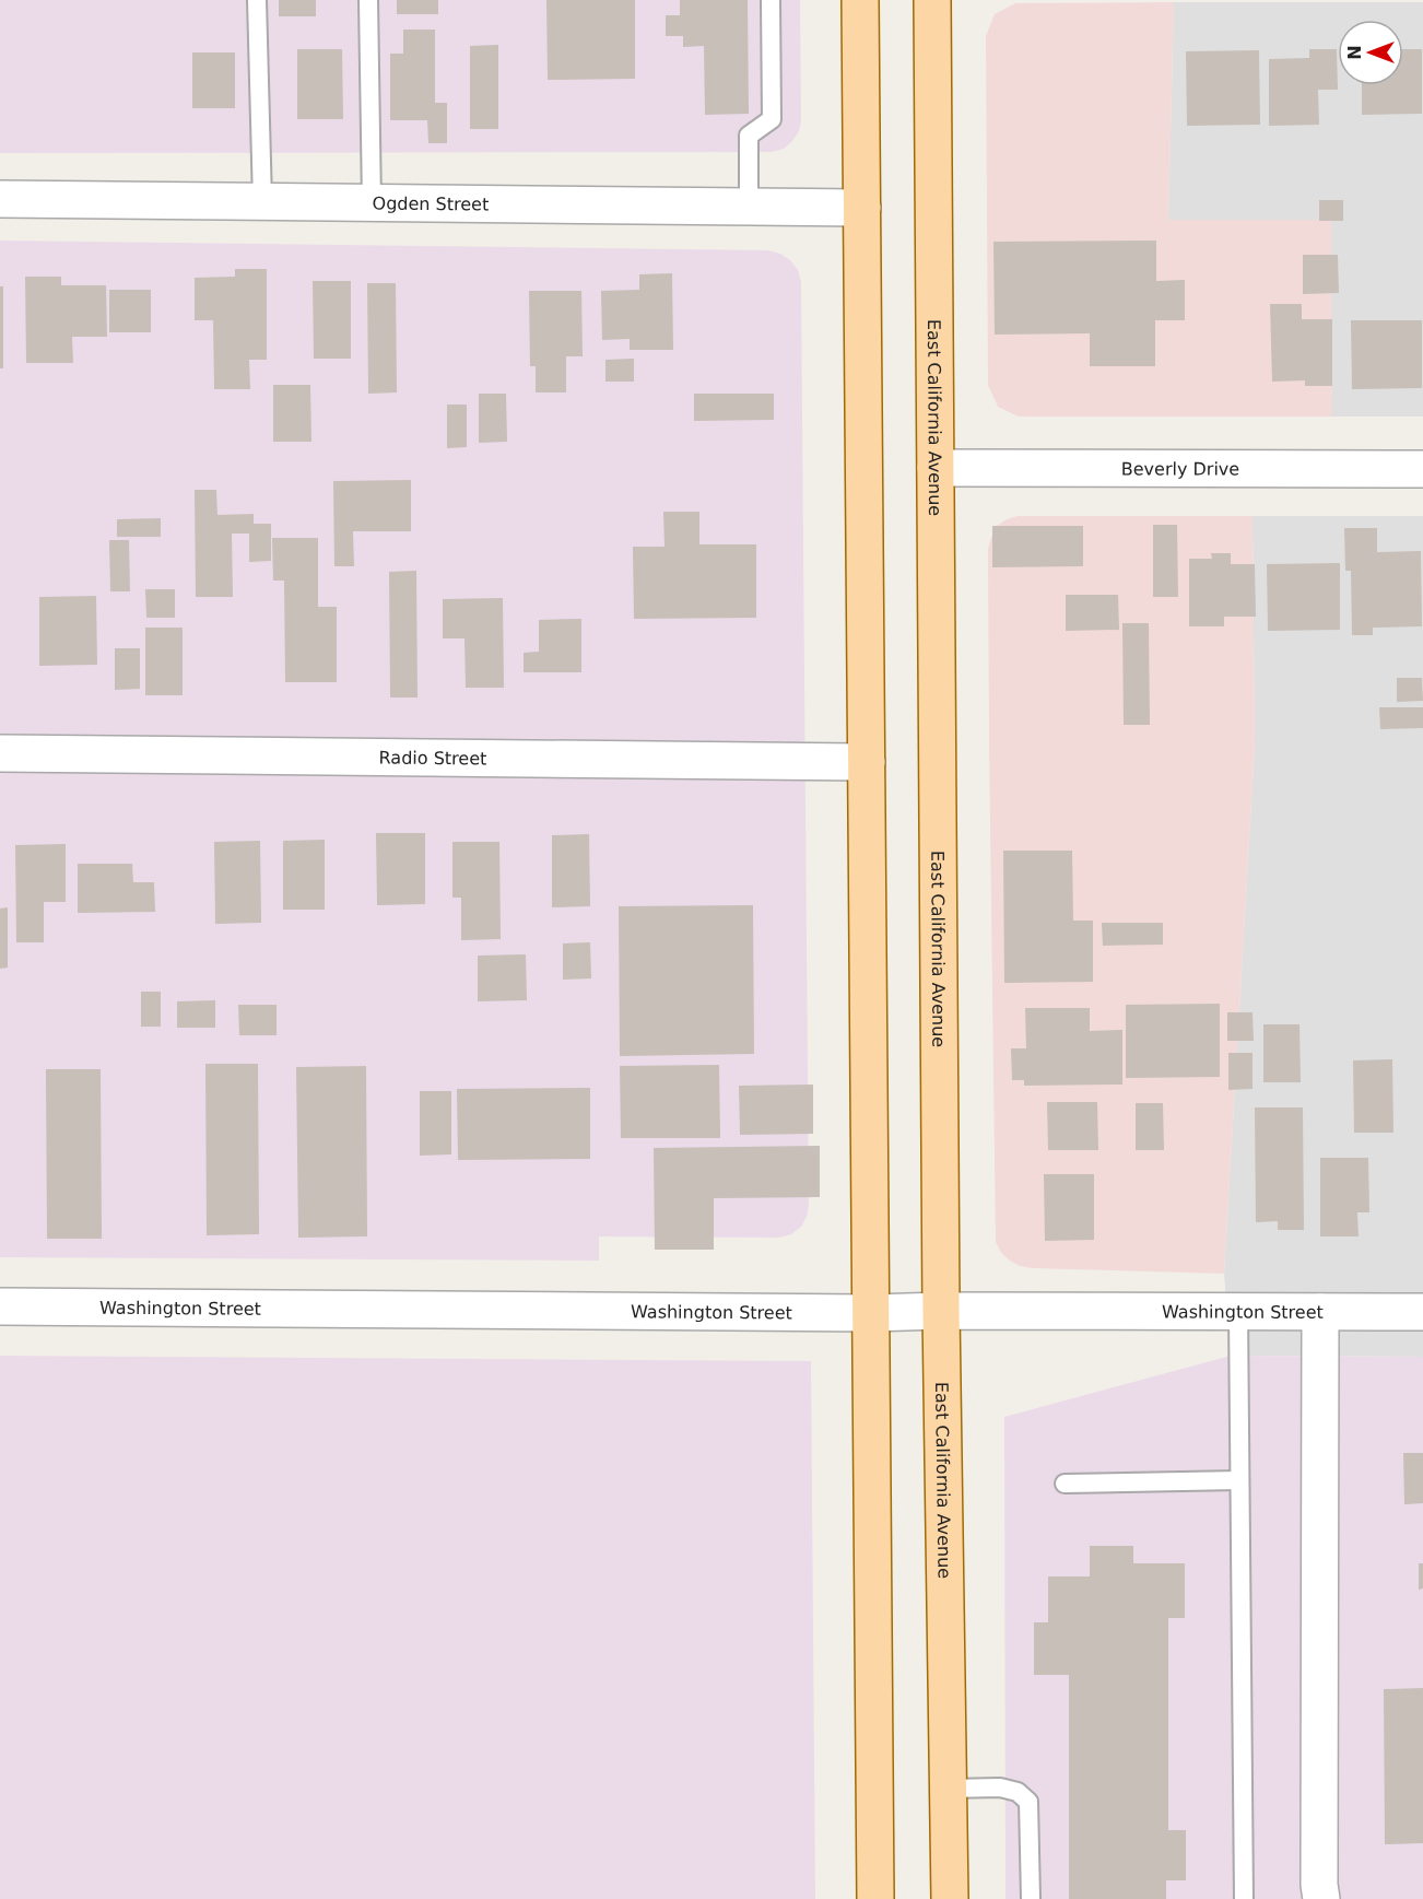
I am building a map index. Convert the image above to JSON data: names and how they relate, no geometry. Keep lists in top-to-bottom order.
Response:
{
  "streets": {
    "main road": ["East California Avenue"],
    "street": [
      "Ogden Street",
      "Beverly Drive",
      "Radio Street",
      "Washington Street"
    ]
  },
  "crossings": [
    ["East California Avenue", "Beverly Drive"],
    ["East California Avenue", "Washington Street"]
  ],
  "north": "left"
}
